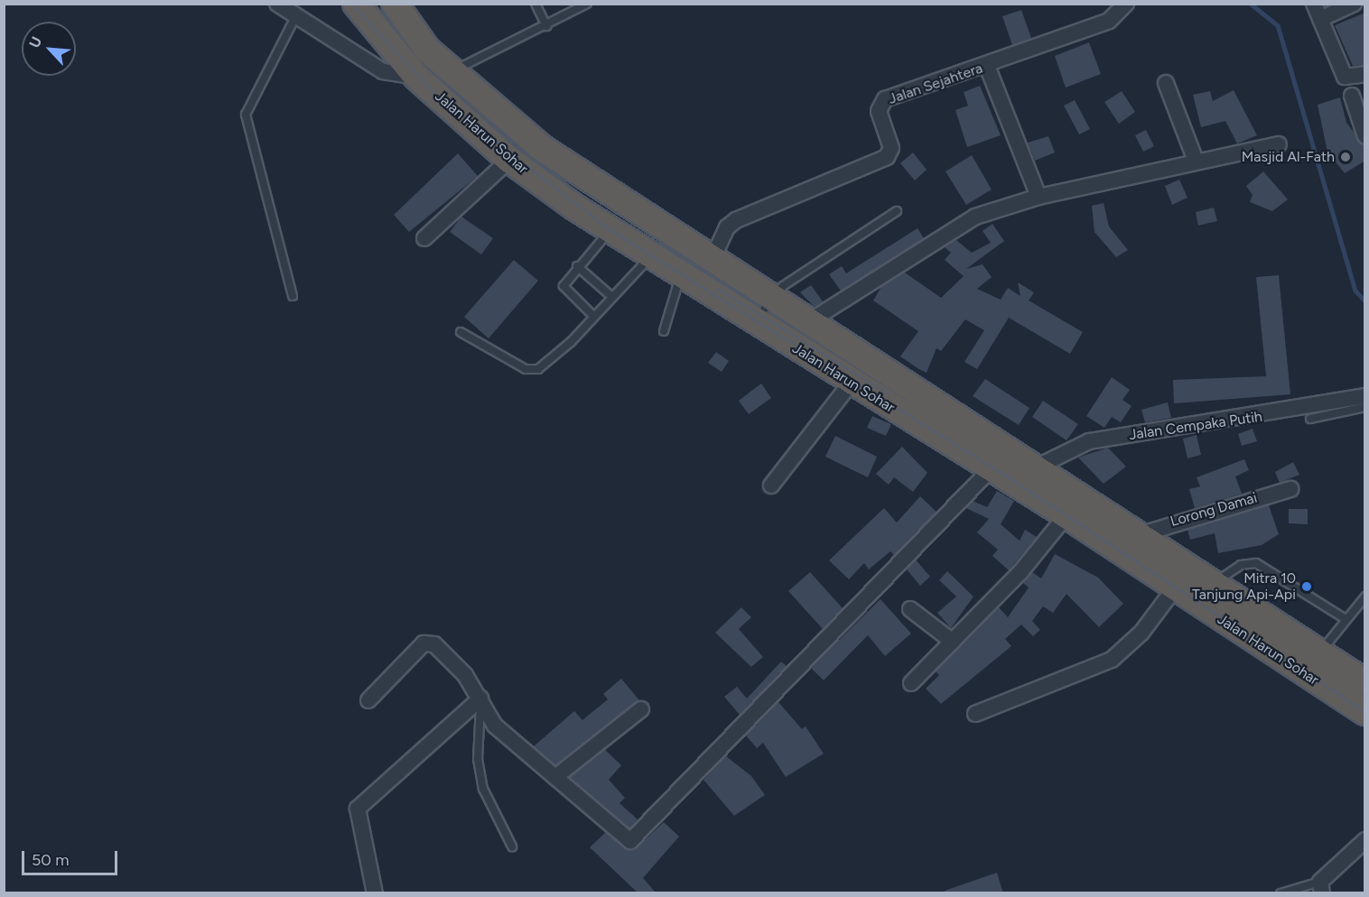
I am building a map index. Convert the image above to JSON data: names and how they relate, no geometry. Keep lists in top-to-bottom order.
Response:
{
  "streets": {
    "highway": ["Jalan Harun Sohar"],
    "street": ["Jalan Sejahtera", "Jalan Cempaka Putih", "Lorong Damai"]
  },
  "crossings": [
    ["Jalan Sejahtera", "Jalan Harun Sohar"],
    ["Jalan Harun Sohar", "Jalan Cempaka Putih"],
    ["Jalan Harun Sohar", "Lorong Damai"]
  ],
  "places": ["Masjid Al-Fath", "Mitra 10 Tanjung Api-Api"],
  "scale_bar": "50 m",
  "north": "top left"
}
